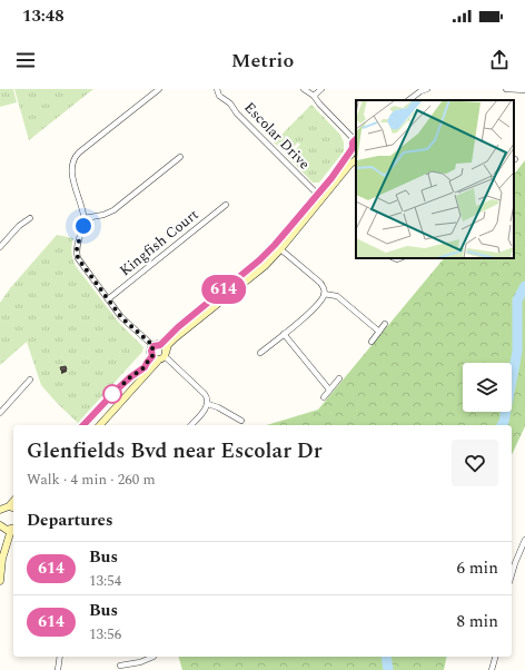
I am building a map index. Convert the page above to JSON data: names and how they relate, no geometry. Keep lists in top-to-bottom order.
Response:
{
  "streets": {
    "street": ["Escolar Drive", "Kingfish Court"]
  },
  "lines": ["bus line 614"],
  "page": {
    "status": "13:48",
    "header": "Metrio",
    "on_map": "614",
    "heading": [
      ["Glenfields Bvd near Escolar Dr", "Walk · 4 min · 260 m"],
      "Departures"
    ],
    "list": [
      {
        "mark": "614",
        "name": "Bus",
        "note": "13:54",
        "value": "6 min"
      },
      {
        "mark": "614",
        "name": "Bus",
        "note": "13:56",
        "value": "8 min"
      }
    ]
  }
}
